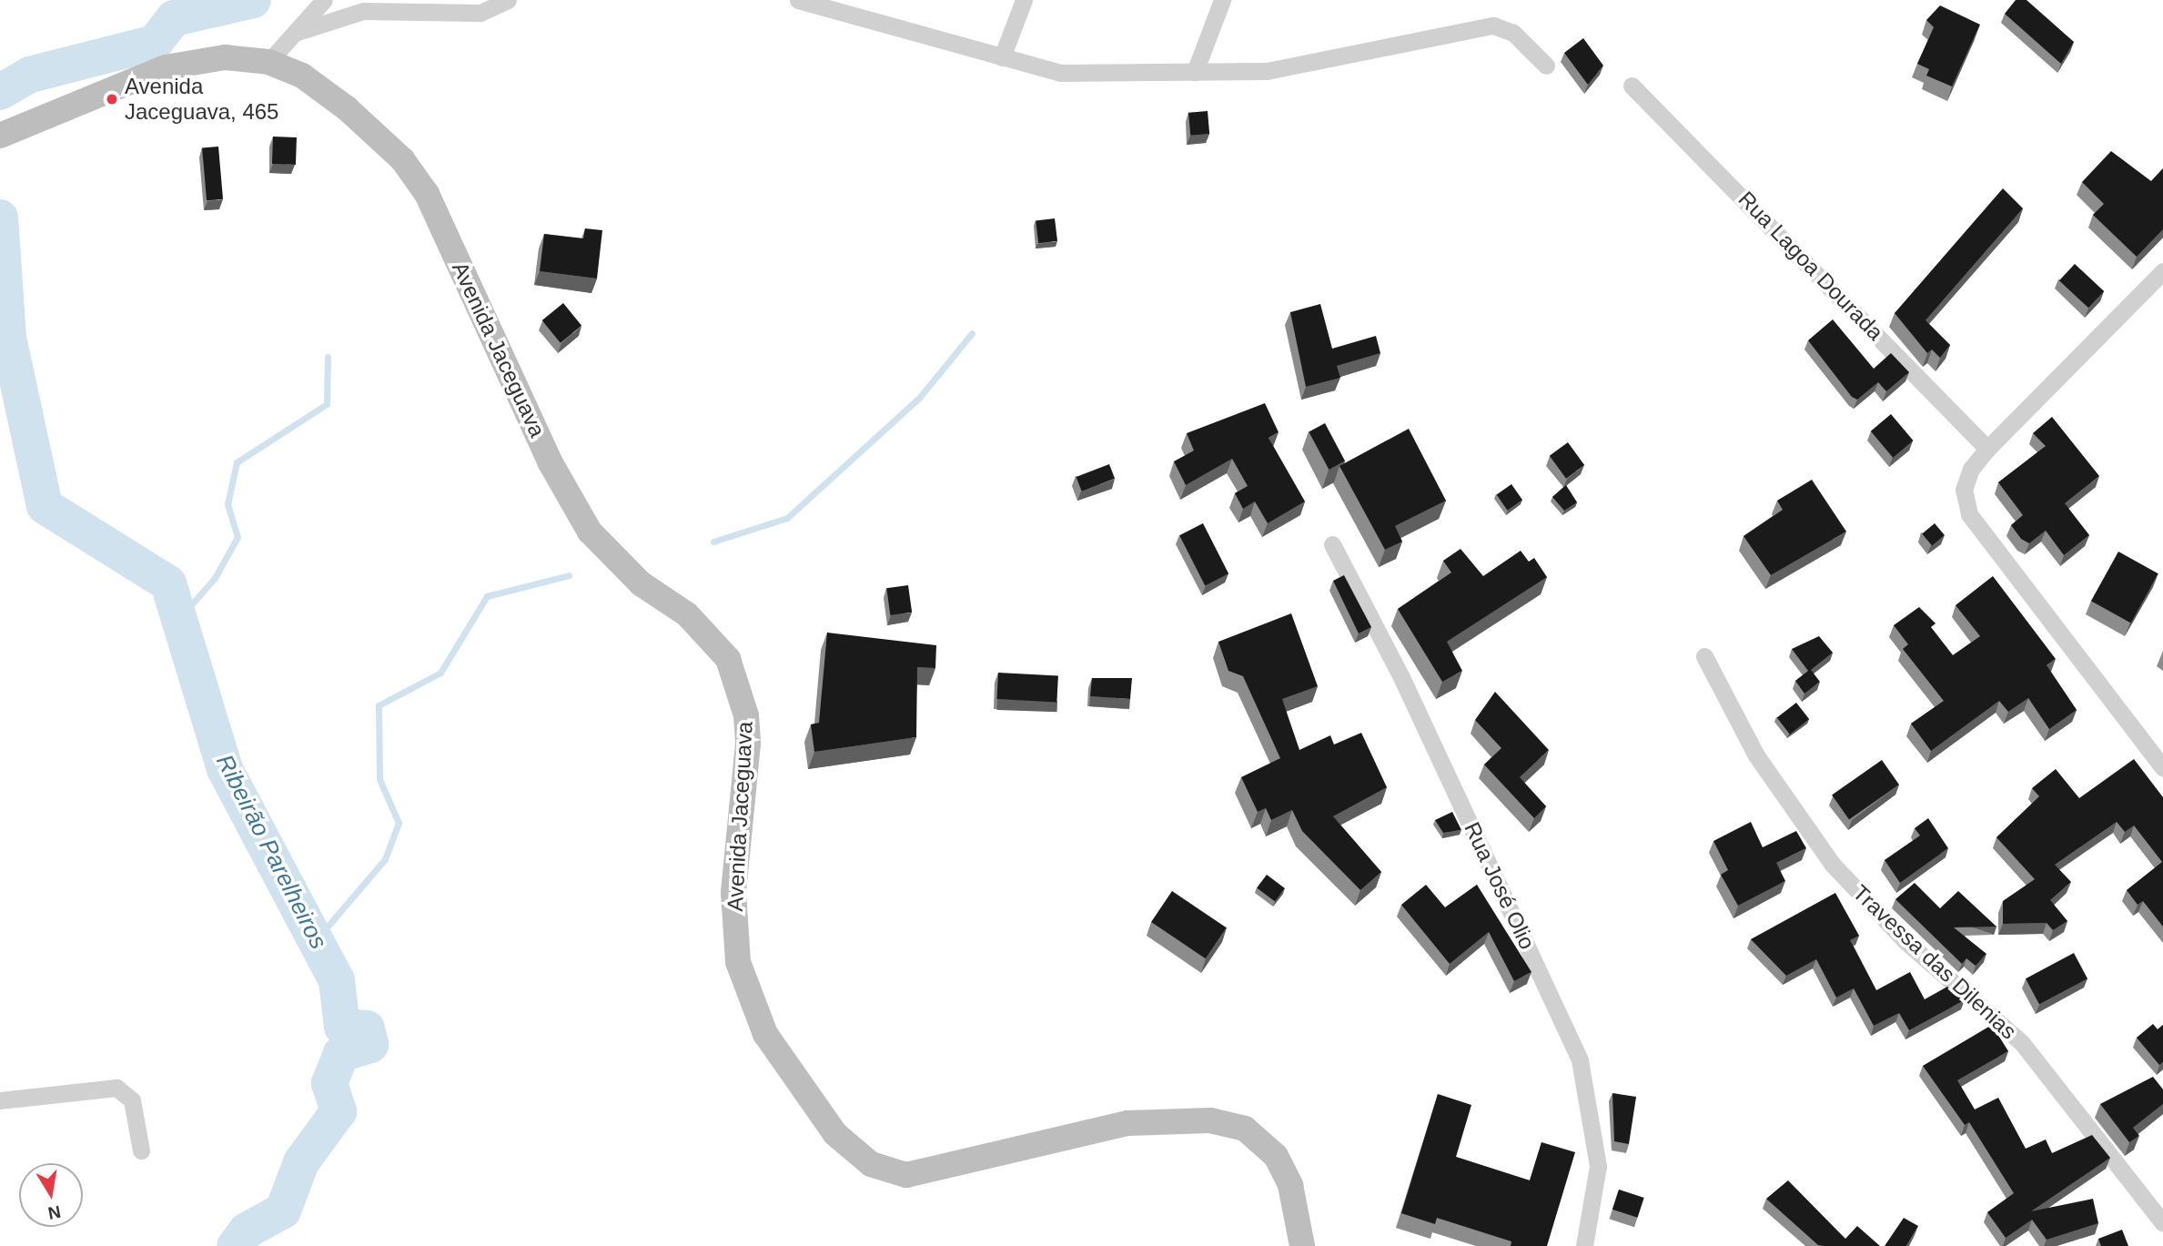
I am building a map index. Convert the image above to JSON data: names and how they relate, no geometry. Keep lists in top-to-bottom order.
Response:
{
  "streets": {
    "main road": ["Avenida Jaceguava"],
    "street": ["Rua Lagoa Dourada", "Rua José Olio", "Travessa das Dilenias"]
  },
  "water": ["Ribeirão Parelheiros"],
  "places": ["Avenida Jaceguava, 465"],
  "north": "bottom"
}
